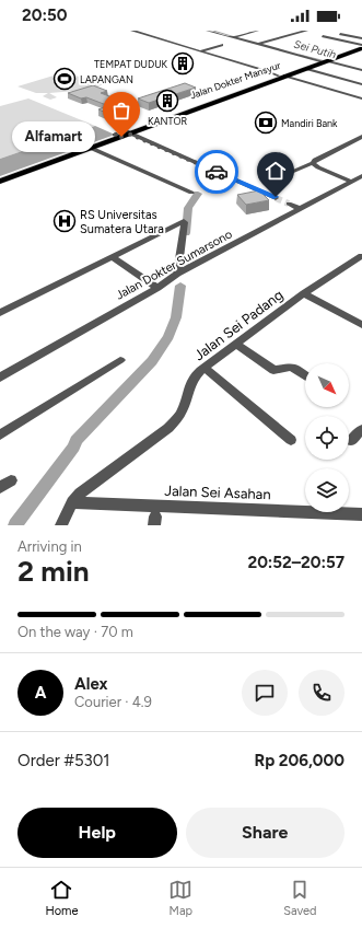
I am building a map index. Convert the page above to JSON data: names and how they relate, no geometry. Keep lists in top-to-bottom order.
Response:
{
  "streets": {
    "main road": ["Jalan Dokter Mansyur"],
    "street": ["Jalan Dokter Sumarsono", "Jalan Sei Padang", "Jalan Sei Asahan"]
  },
  "crossings": [
    ["Jalan Sei Padang", "Jalan Sei Asahan"]
  ],
  "water": ["Sei Putih"],
  "places": {
    "building": ["TEMPAT DUDUK", "KANTOR"],
    "sports": ["LAPANGAN"],
    "bank": ["Mandiri Bank"],
    "other": ["Alfamart"],
    "hospital": ["RS Universitas Sumatera Utara"]
  },
  "north": "bottom right",
  "page": {
    "status": "20:50",
    "bubble": "Alfamart",
    "heading": ["2 min", "Arriving in", "20:52–20:57"],
    "panel": [
      "Alex",
      "Courier · 4.9",
      "Order #5301",
      "Rp 206,000"
    ],
    "bar": "On the way · 70 m",
    "round": "A",
    "buttons": ["Help", "Share"],
    "tabs": ["Home", "Map", "Saved"]
  }
}
